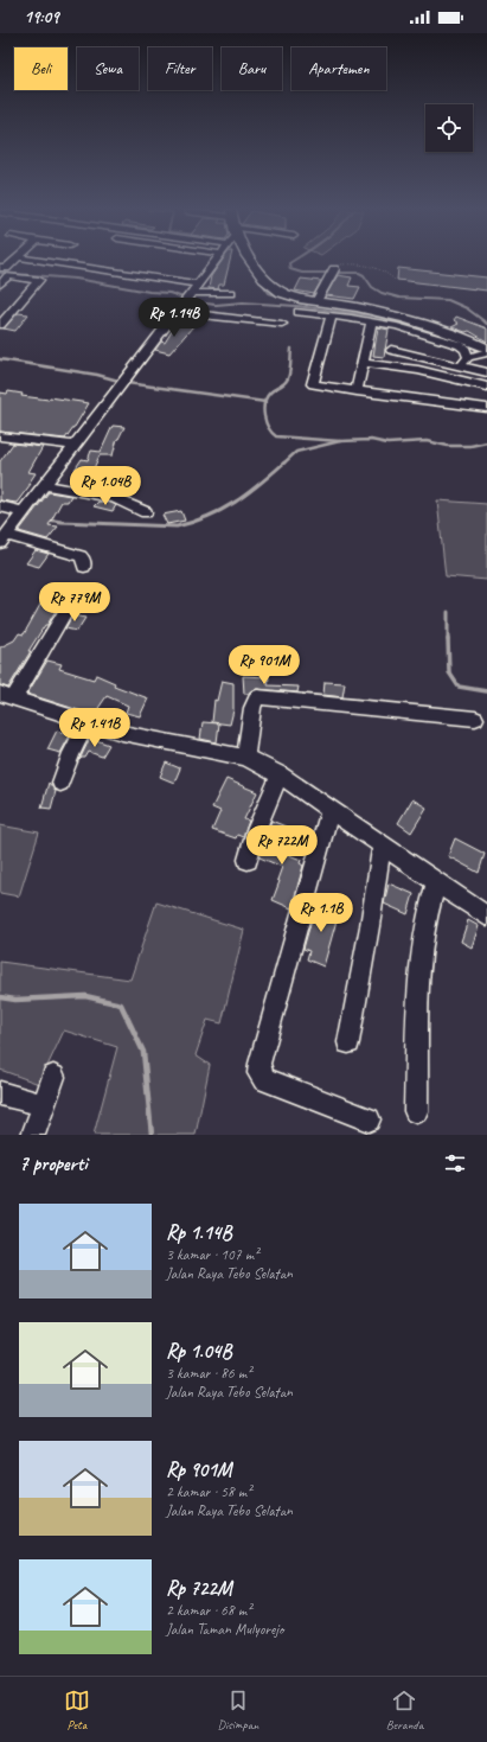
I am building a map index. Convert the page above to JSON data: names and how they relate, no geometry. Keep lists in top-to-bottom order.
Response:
{
  "page": {
    "status": "19:09",
    "chip": [
      "Beli",
      "Sewa",
      "Filter",
      "Baru",
      "Apartemen"
    ],
    "price": [
      "Rp 1.14B",
      "Rp 1.04B",
      "Rp 779M",
      "Rp 901M",
      "Rp 1.41B",
      "Rp 722M",
      "Rp 1.1B"
    ],
    "heading": "7 properti",
    "list": [
      {
        "name": "Rp 1.14B",
        "note": "3 kamar · 107 m² · Jalan Raya Tebo Selatan"
      },
      {
        "name": "Rp 1.04B",
        "note": "3 kamar · 86 m² · Jalan Raya Tebo Selatan"
      },
      {
        "name": "Rp 901M",
        "note": "2 kamar · 58 m² · Jalan Raya Tebo Selatan"
      },
      {
        "name": "Rp 722M",
        "note": "2 kamar · 68 m² · Jalan Taman Mulyorejo"
      }
    ],
    "tabs": ["Peta", "Disimpan", "Beranda"]
  }
}
